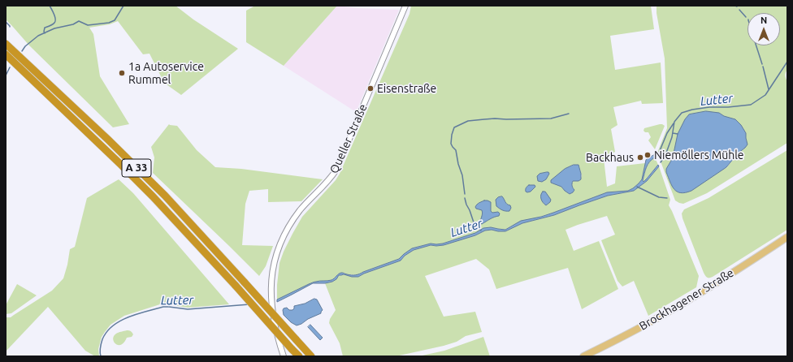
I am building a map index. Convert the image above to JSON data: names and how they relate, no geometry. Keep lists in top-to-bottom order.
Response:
{
  "streets": {
    "highway": ["A 33"],
    "main road": ["Brockhagener Straße"],
    "street": ["Queller Straße"]
  },
  "water": ["Lutter"],
  "places": [
    "1a Autoservice Rummel",
    "Eisenstraße",
    "Niemöllers Mühle",
    "Backhaus"
  ],
  "north": "top"
}
